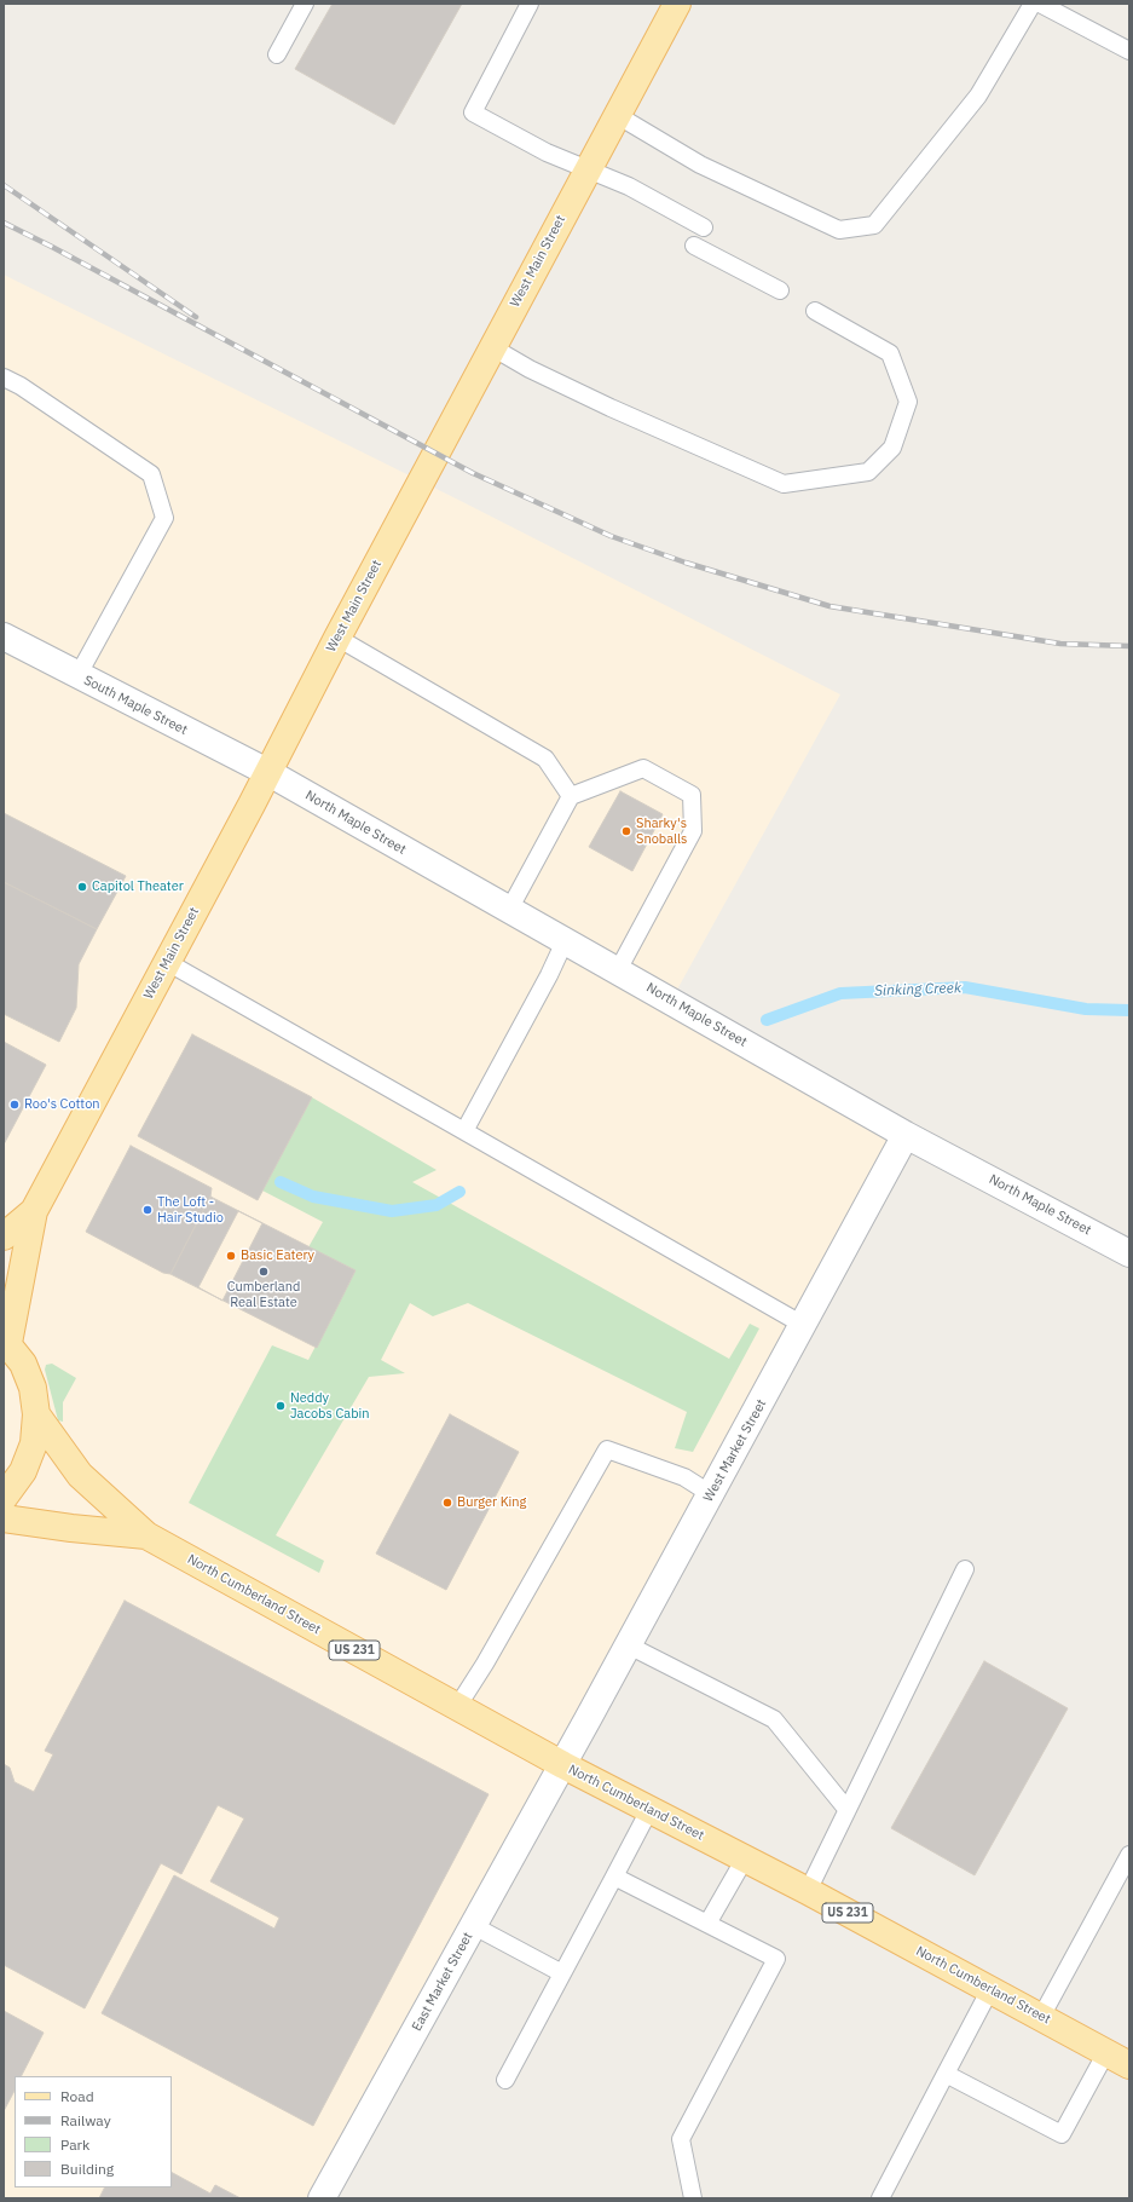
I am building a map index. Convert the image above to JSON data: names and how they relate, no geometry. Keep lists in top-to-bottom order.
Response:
{
  "streets": {
    "main road": ["West Main Street", "North Cumberland Street", "US 231"],
    "street": [
      "South Maple Street",
      "North Maple Street",
      "West Market Street",
      "East Market Street"
    ]
  },
  "crossings": [
    ["West Main Street", "South Maple Street"],
    ["West Main Street", "North Maple Street"],
    ["West Main Street", "US 231"],
    ["South Maple Street", "North Maple Street"],
    ["North Maple Street", "West Market Street"],
    ["West Market Street", "North Cumberland Street"],
    ["West Market Street", "East Market Street"],
    ["North Cumberland Street", "US 231"],
    ["North Cumberland Street", "East Market Street"]
  ],
  "water": ["Sinking Creek"],
  "places": [
    "Sharky's Snoballs",
    "Capitol Theater",
    "Roo's Cotton",
    "The Loft - Hair Studio",
    "Basic Eatery",
    "Cumberland Real Estate",
    "Neddy Jacobs Cabin",
    "Burger King"
  ],
  "legend": [
    "Road",
    "Railway",
    "Park",
    "Building"
  ]
}
